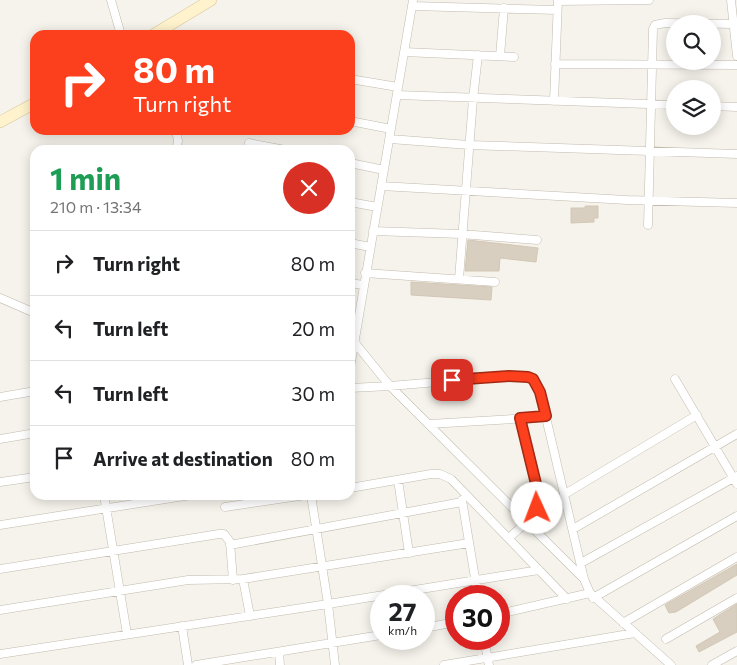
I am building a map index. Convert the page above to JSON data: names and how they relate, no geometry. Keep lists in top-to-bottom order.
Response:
{
  "page": {
    "turn": ["80 m", "Turn right"],
    "heading": ["1 min", "210 m · 13:34"],
    "list": [
      {
        "name": "Turn right",
        "value": "80 m"
      },
      {
        "name": "Turn left",
        "value": "20 m"
      },
      {
        "name": "Turn left",
        "value": "30 m"
      },
      {
        "name": "Arrive at destination",
        "value": "80 m"
      }
    ],
    "speed": "27 km/h",
    "limit": "30"
  }
}
